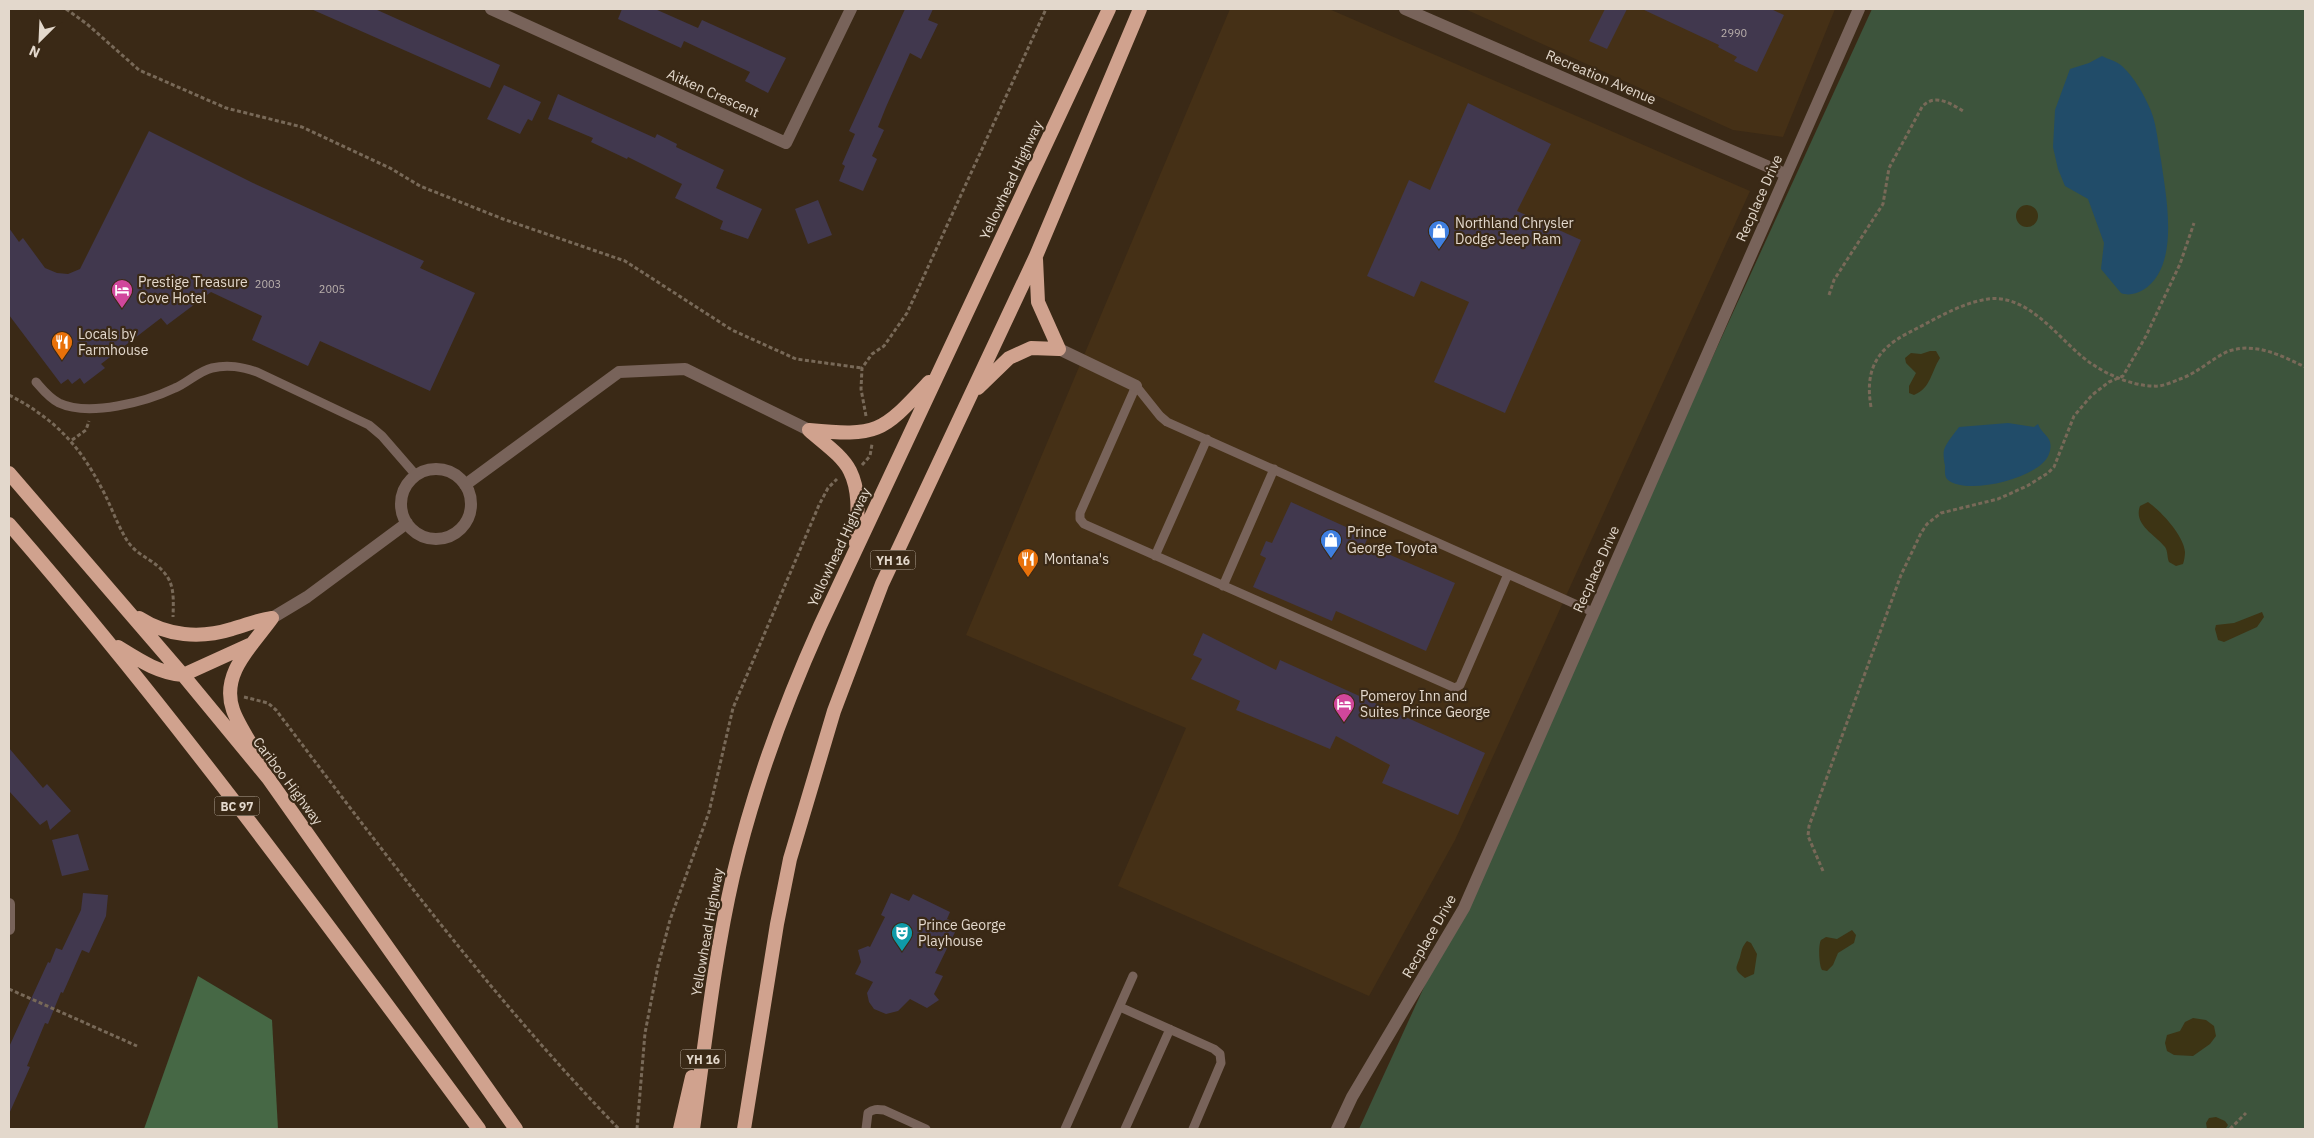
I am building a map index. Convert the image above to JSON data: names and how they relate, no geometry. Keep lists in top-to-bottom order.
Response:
{
  "streets": {
    "highway": [
      "Yellowhead Highway",
      "YH 16",
      "Cariboo Highway",
      "BC 97"
    ],
    "street": ["Recreation Avenue", "Aitken Crescent", "Recplace Drive"]
  },
  "crossings": [
    ["Recreation Avenue", "Recplace Drive"]
  ],
  "places": {
    "shop": ["Northland Chrysler Dodge Jeep Ram", "Prince George Toyota"],
    "hotel": ["Prestige Treasure Cove Hotel", "Pomeroy Inn and Suites Prince George"],
    "restaurant": ["Locals by Farmhouse", "Montana's"],
    "theatre": ["Prince George Playhouse"]
  },
  "house_numbers": ["2990", "2003", "2005"],
  "north": "bottom left"
}
